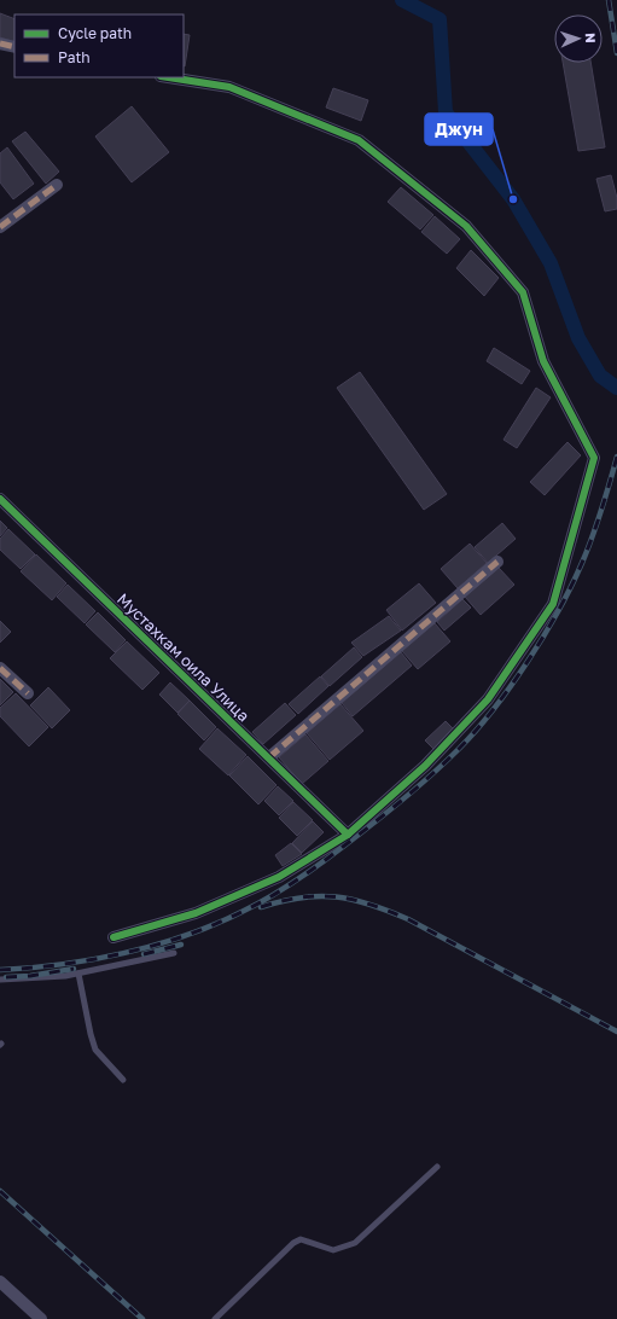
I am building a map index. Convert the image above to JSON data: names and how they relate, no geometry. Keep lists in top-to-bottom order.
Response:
{
  "streets": {
    "street": ["Мустахкам оила Улица"]
  },
  "places": ["Джун"],
  "legend": ["Cycle path", "Path"],
  "north": "right"
}
